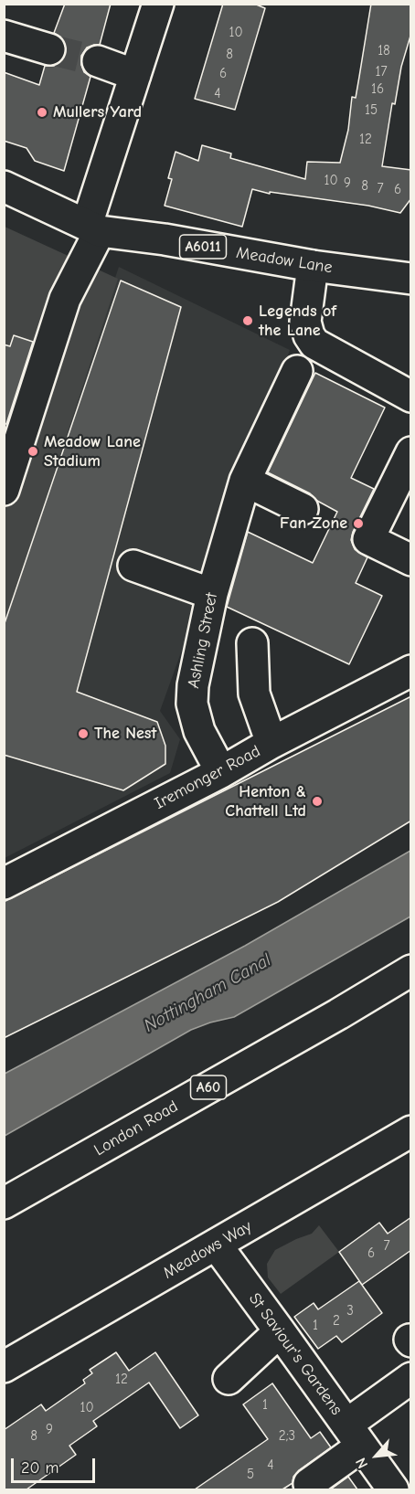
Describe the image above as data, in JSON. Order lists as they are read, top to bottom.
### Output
{
  "streets": {
    "street": [
      "A6011",
      "Meadow Lane",
      "Ashling Street",
      "Iremonger Road",
      "A60",
      "London Road",
      "Meadows Way",
      "St Saviour's Gardens"
    ]
  },
  "crossings": [
    ["Ashling Street", "Iremonger Road"],
    ["Meadows Way", "St Saviour's Gardens"]
  ],
  "water": ["Nottingham Canal"],
  "places": [
    "Mullers Yard",
    "Legends of the Lane",
    "Meadow Lane Stadium",
    "Fan Zone",
    "The Nest",
    "Henton & Chattell Ltd"
  ],
  "house_numbers": [
    "10",
    "18",
    "8",
    "17",
    "6",
    "16",
    "4",
    "15",
    "12",
    "10",
    "9",
    "8",
    "7",
    "6",
    "7",
    "6",
    "3",
    "2",
    "1",
    "12",
    "1",
    "10",
    "9",
    "8",
    "2;3",
    "4",
    "5"
  ],
  "scale_bar": "20 m",
  "north": "bottom left"
}
